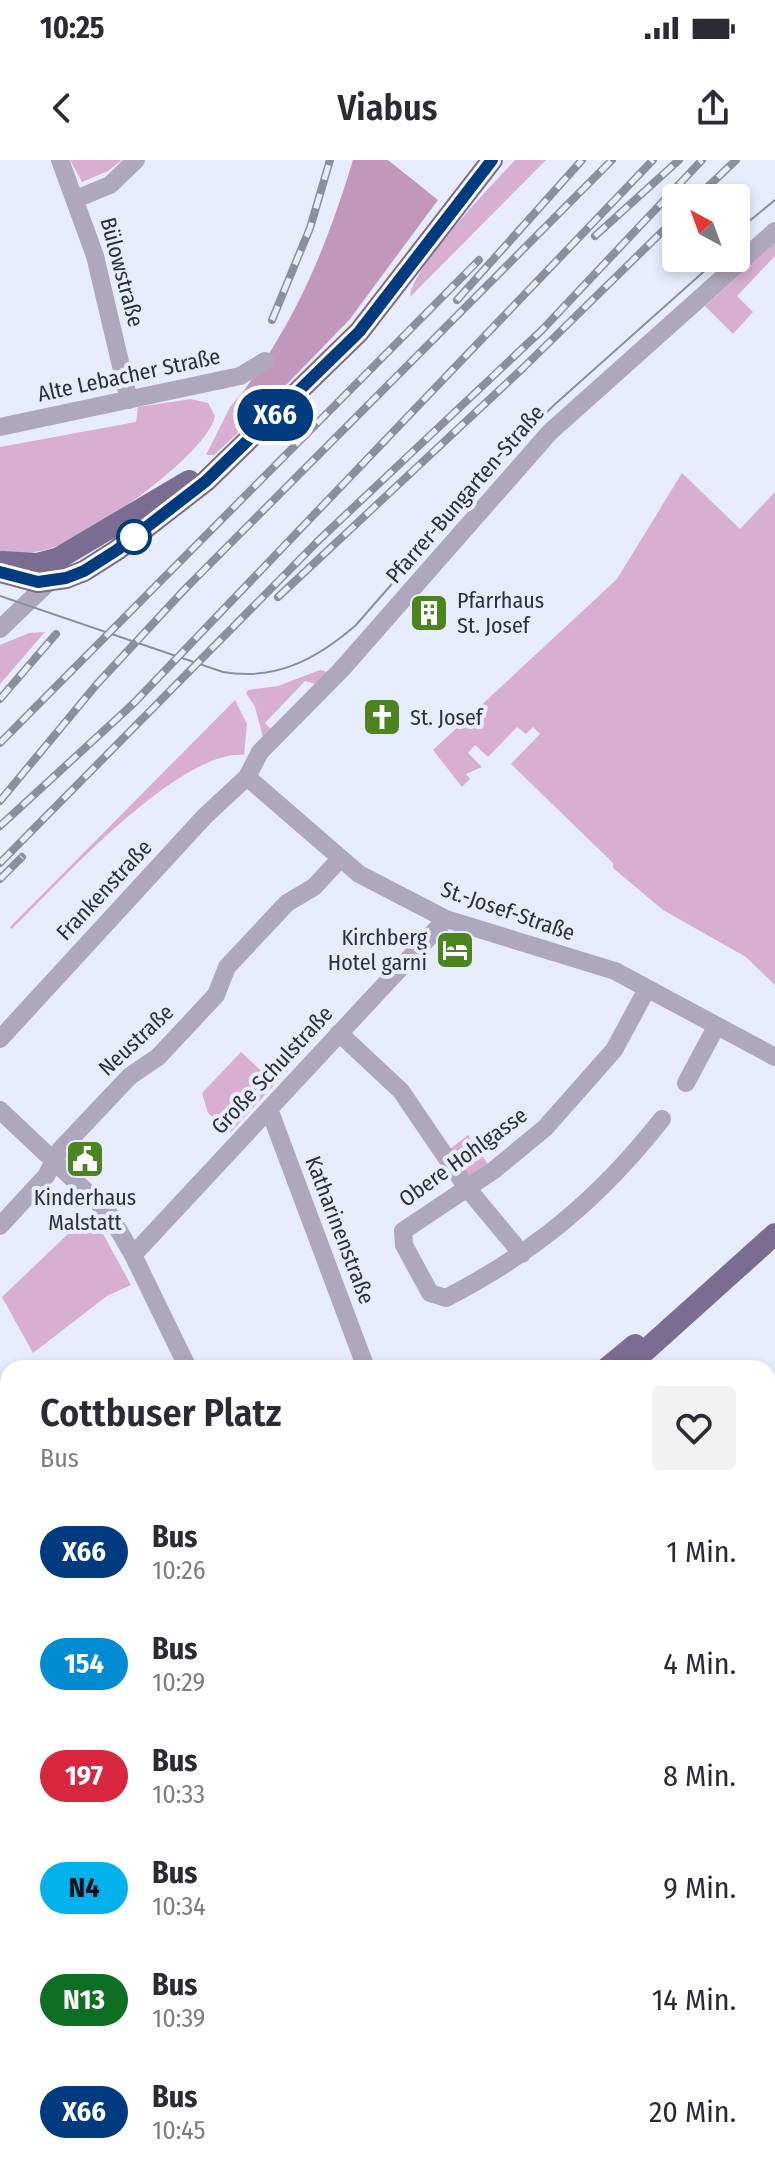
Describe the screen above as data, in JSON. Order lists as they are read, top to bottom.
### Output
{
  "streets": {
    "street": [
      "Bülowstraße",
      "Alte Lebacher Straße",
      "Pfarrer-Bungarten-Straße",
      "Frankenstraße",
      "St.-Josef-Straße",
      "Neustraße",
      "Große Schulstraße",
      "Obere Hohlgasse",
      "Katharinenstraße"
    ]
  },
  "crossings": [
    ["Bülowstraße", "Alte Lebacher Straße"],
    ["Pfarrer-Bungarten-Straße", "Frankenstraße"],
    ["Pfarrer-Bungarten-Straße", "St.-Josef-Straße"],
    ["Frankenstraße", "St.-Josef-Straße"],
    ["St.-Josef-Straße", "Neustraße"],
    ["St.-Josef-Straße", "Große Schulstraße"],
    ["St.-Josef-Straße", "Obere Hohlgasse"],
    ["Große Schulstraße", "Katharinenstraße"]
  ],
  "places": {
    "building": ["Pfarrhaus St. Josef"],
    "church": ["St. Josef"],
    "hotel": ["Kirchberg Hotel garni"],
    "public building": ["Kinderhaus Malstatt"]
  },
  "lines": ["bus line X66"],
  "north": "top left",
  "page": {
    "status": "10:25",
    "header": "Viabus",
    "on_map": "X66",
    "heading": ["Cottbuser Platz", "Bus"],
    "list": [
      {
        "mark": "X66",
        "name": "Bus",
        "note": "10:26",
        "value": "1 Min."
      },
      {
        "mark": "154",
        "name": "Bus",
        "note": "10:29",
        "value": "4 Min."
      },
      {
        "mark": "197",
        "name": "Bus",
        "note": "10:33",
        "value": "8 Min."
      },
      {
        "mark": "N4",
        "name": "Bus",
        "note": "10:34",
        "value": "9 Min."
      },
      {
        "mark": "N13",
        "name": "Bus",
        "note": "10:39",
        "value": "14 Min."
      },
      {
        "mark": "X66",
        "name": "Bus",
        "note": "10:45",
        "value": "20 Min."
      }
    ]
  }
}
